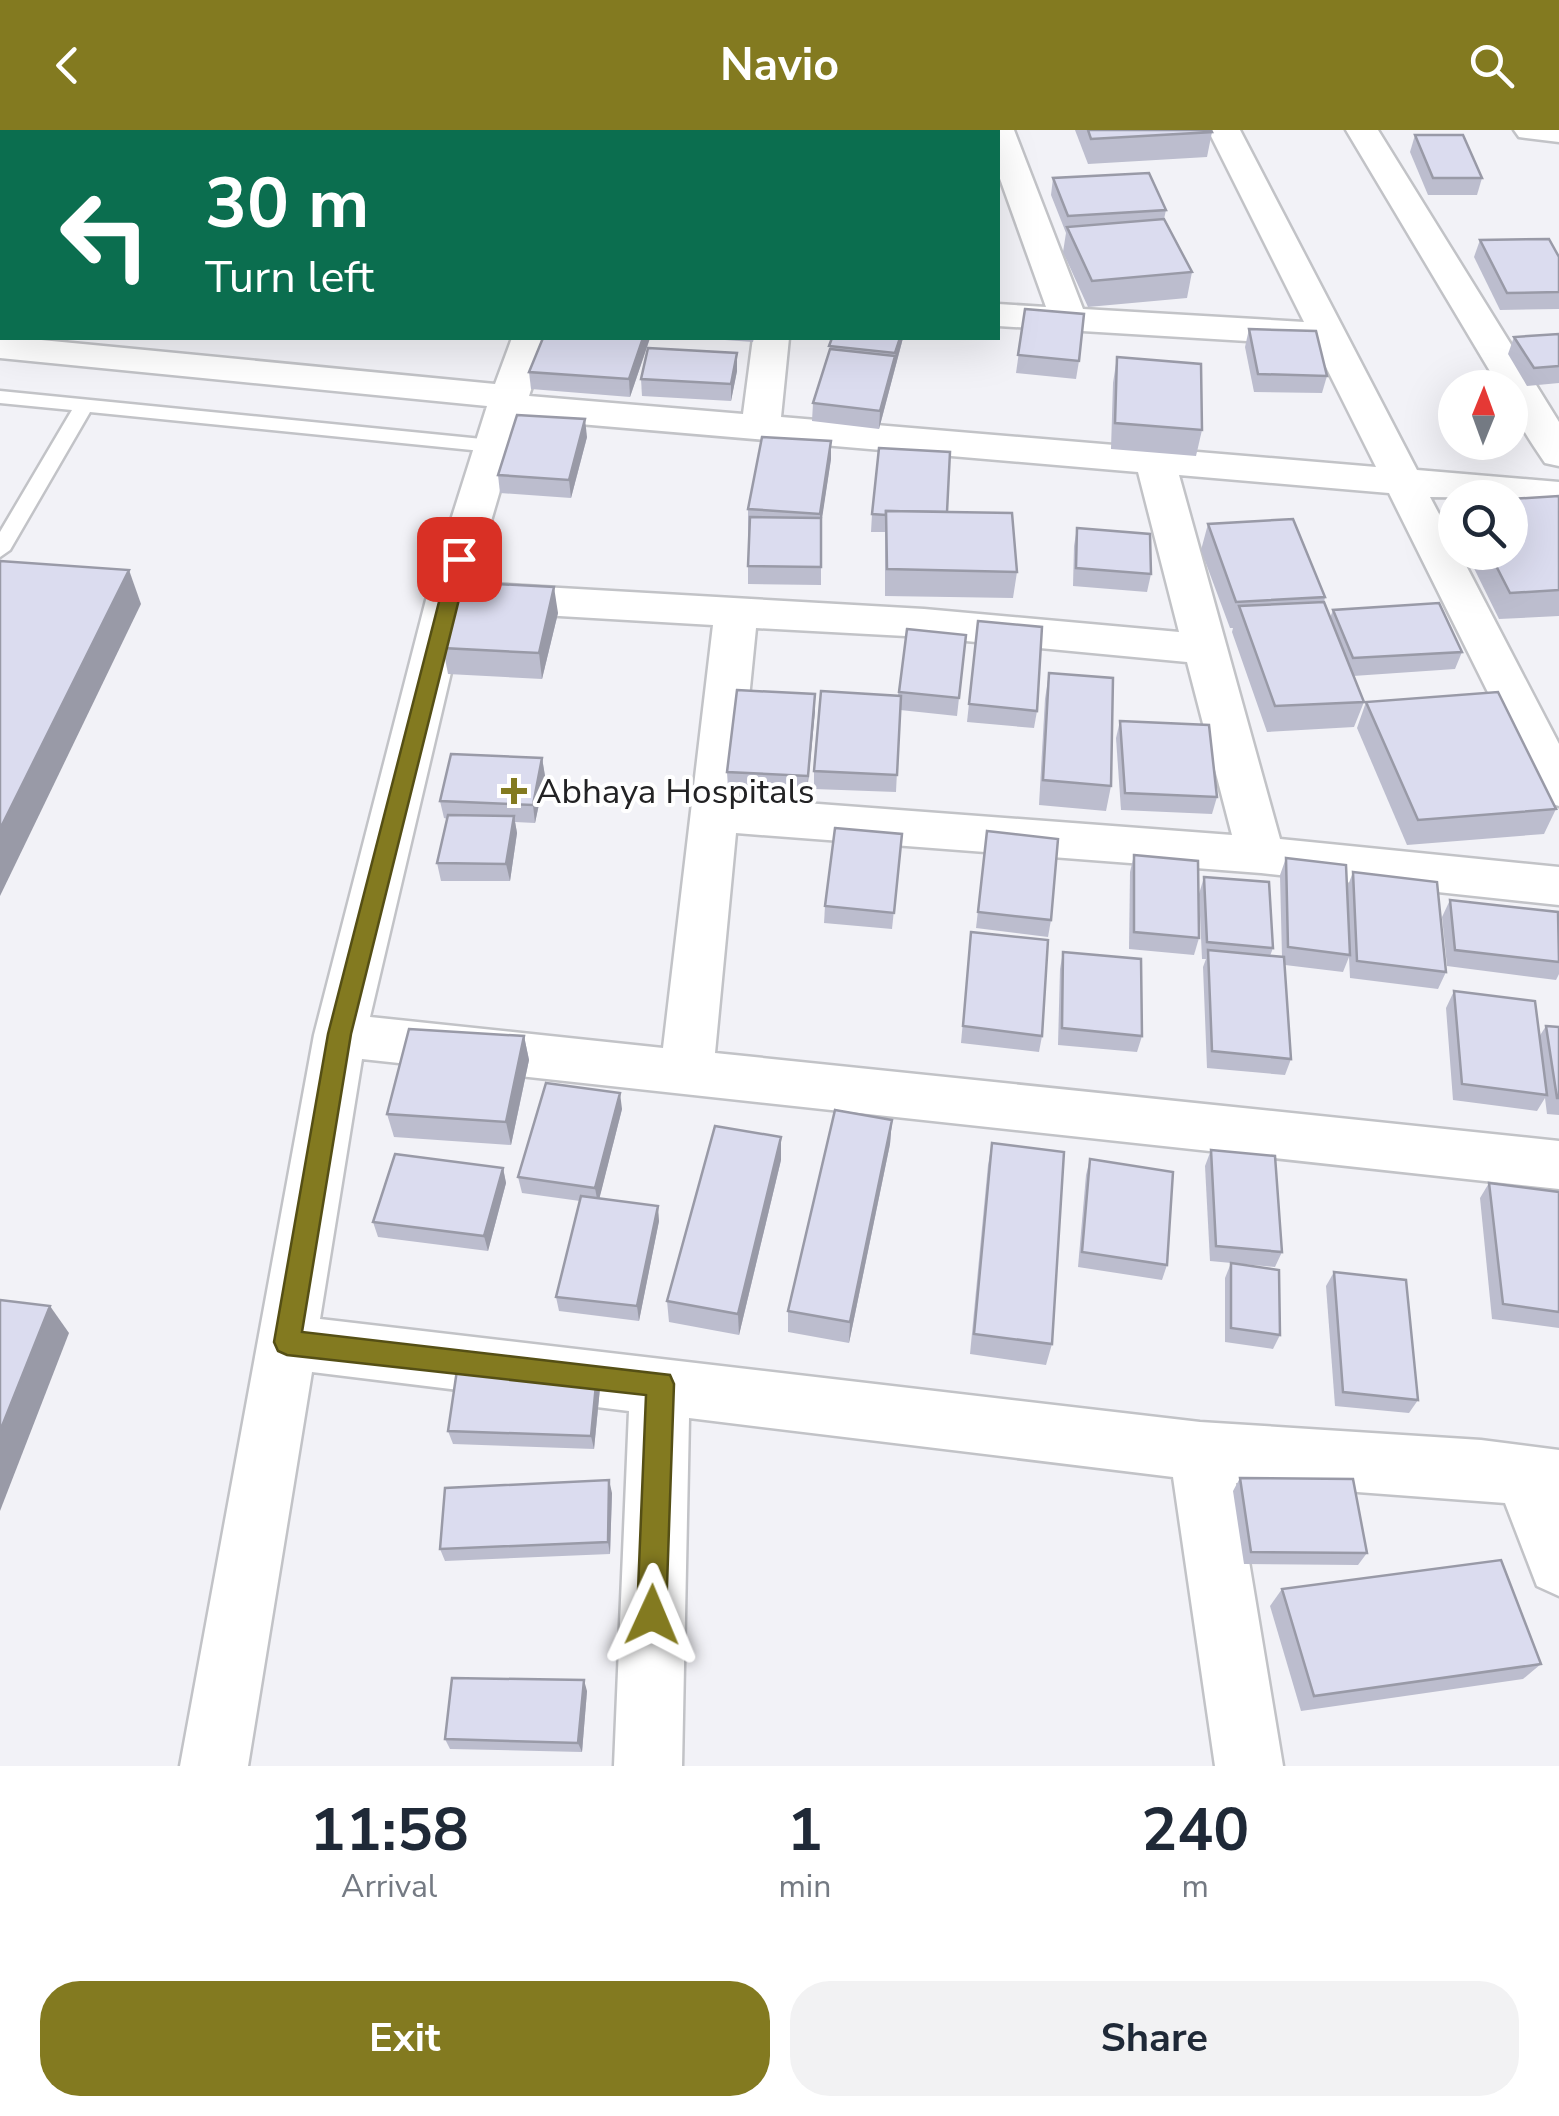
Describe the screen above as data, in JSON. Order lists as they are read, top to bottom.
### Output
{
  "places": {
    "health": ["Abhaya Hospitals"]
  },
  "north": "top",
  "page": {
    "header": "Navio",
    "turn": ["30 m", "Turn left"],
    "eta": [
      "11:58",
      "Arrival",
      "1",
      "min",
      "240",
      "m"
    ],
    "buttons": ["Exit", "Share"]
  }
}
